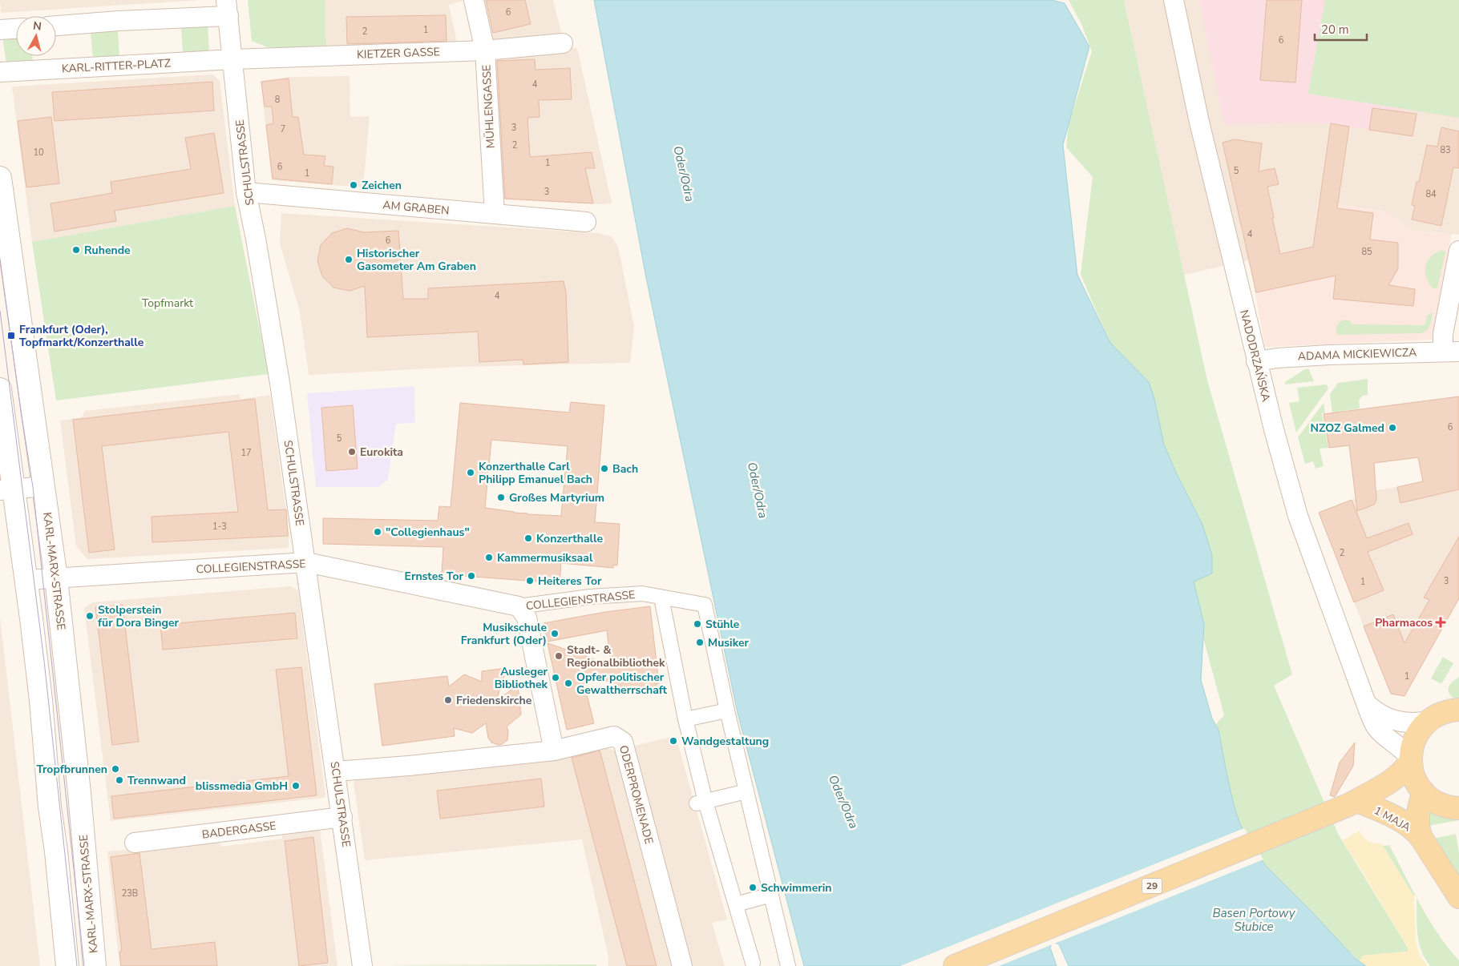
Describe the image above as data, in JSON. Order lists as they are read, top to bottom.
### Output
{
  "streets": {
    "main road": ["1 MAJA", "29"],
    "street": [
      "KIETZER GASSE",
      "KARL-RITTER-PLATZ",
      "MÜHLENGASSE",
      "SCHULSTRASSE",
      "AM GRABEN",
      "ADAMA MICKIEWICZA",
      "NADODRZAŃSKA",
      "COLLEGIENSTRASSE",
      "KARL-MARX-STRASSE",
      "ODERPROMENADE",
      "BADERGASSE"
    ]
  },
  "crossings": [
    ["KIETZER GASSE", "KARL-RITTER-PLATZ"],
    ["KIETZER GASSE", "MÜHLENGASSE"],
    ["KIETZER GASSE", "SCHULSTRASSE"],
    ["KARL-RITTER-PLATZ", "SCHULSTRASSE"],
    ["MÜHLENGASSE", "AM GRABEN"],
    ["SCHULSTRASSE", "AM GRABEN"],
    ["SCHULSTRASSE", "COLLEGIENSTRASSE"],
    ["SCHULSTRASSE", "ODERPROMENADE"],
    ["SCHULSTRASSE", "BADERGASSE"],
    ["ADAMA MICKIEWICZA", "NADODRZAŃSKA"],
    ["NADODRZAŃSKA", "29"],
    ["COLLEGIENSTRASSE", "KARL-MARX-STRASSE"],
    ["COLLEGIENSTRASSE", "ODERPROMENADE"],
    ["1 MAJA", "29"]
  ],
  "water": ["Oder/Odra", "Basen Portowy Słubice"],
  "parks": ["Topfmarkt"],
  "places": {
    "other": [
      "Zeichen",
      "Ruhende",
      "Historischer Gasometer Am Graben",
      "NZOZ Galmed",
      "Eurokita",
      "Bach",
      "Konzerthalle Carl Philipp Emanuel Bach",
      "Großes Martyrium",
      "\"Collegienhaus\"",
      "Konzerthalle",
      "Kammermusiksaal",
      "Ernstes Tor",
      "Heiteres Tor",
      "Stolperstein für Dora Binger",
      "Stühle",
      "Musikschule Frankfurt (Oder)",
      "Musiker",
      "Stadt- & Regionalbibliothek",
      "Ausleger Bibliothek",
      "Opfer politischer Gewaltherrschaft",
      "Friedenskirche",
      "Wandgestaltung",
      "Tropfbrunnen",
      "Trennwand",
      "blissmedia GmbH",
      "Schwimmerin"
    ],
    "transit": ["Frankfurt (Oder), Topfmarkt/Konzerthalle"],
    "health": ["Pharmacos"]
  },
  "house_numbers": [
    "6",
    "1",
    "2",
    "6",
    "4",
    "8",
    "3",
    "7",
    "2",
    "83",
    "10",
    "1",
    "6",
    "5",
    "1",
    "3",
    "84",
    "4",
    "6",
    "85",
    "4",
    "6",
    "5",
    "17",
    "1-3",
    "2",
    "3",
    "1",
    "1",
    "23B"
  ],
  "scale_bar": "20 m",
  "north": "top"
}
